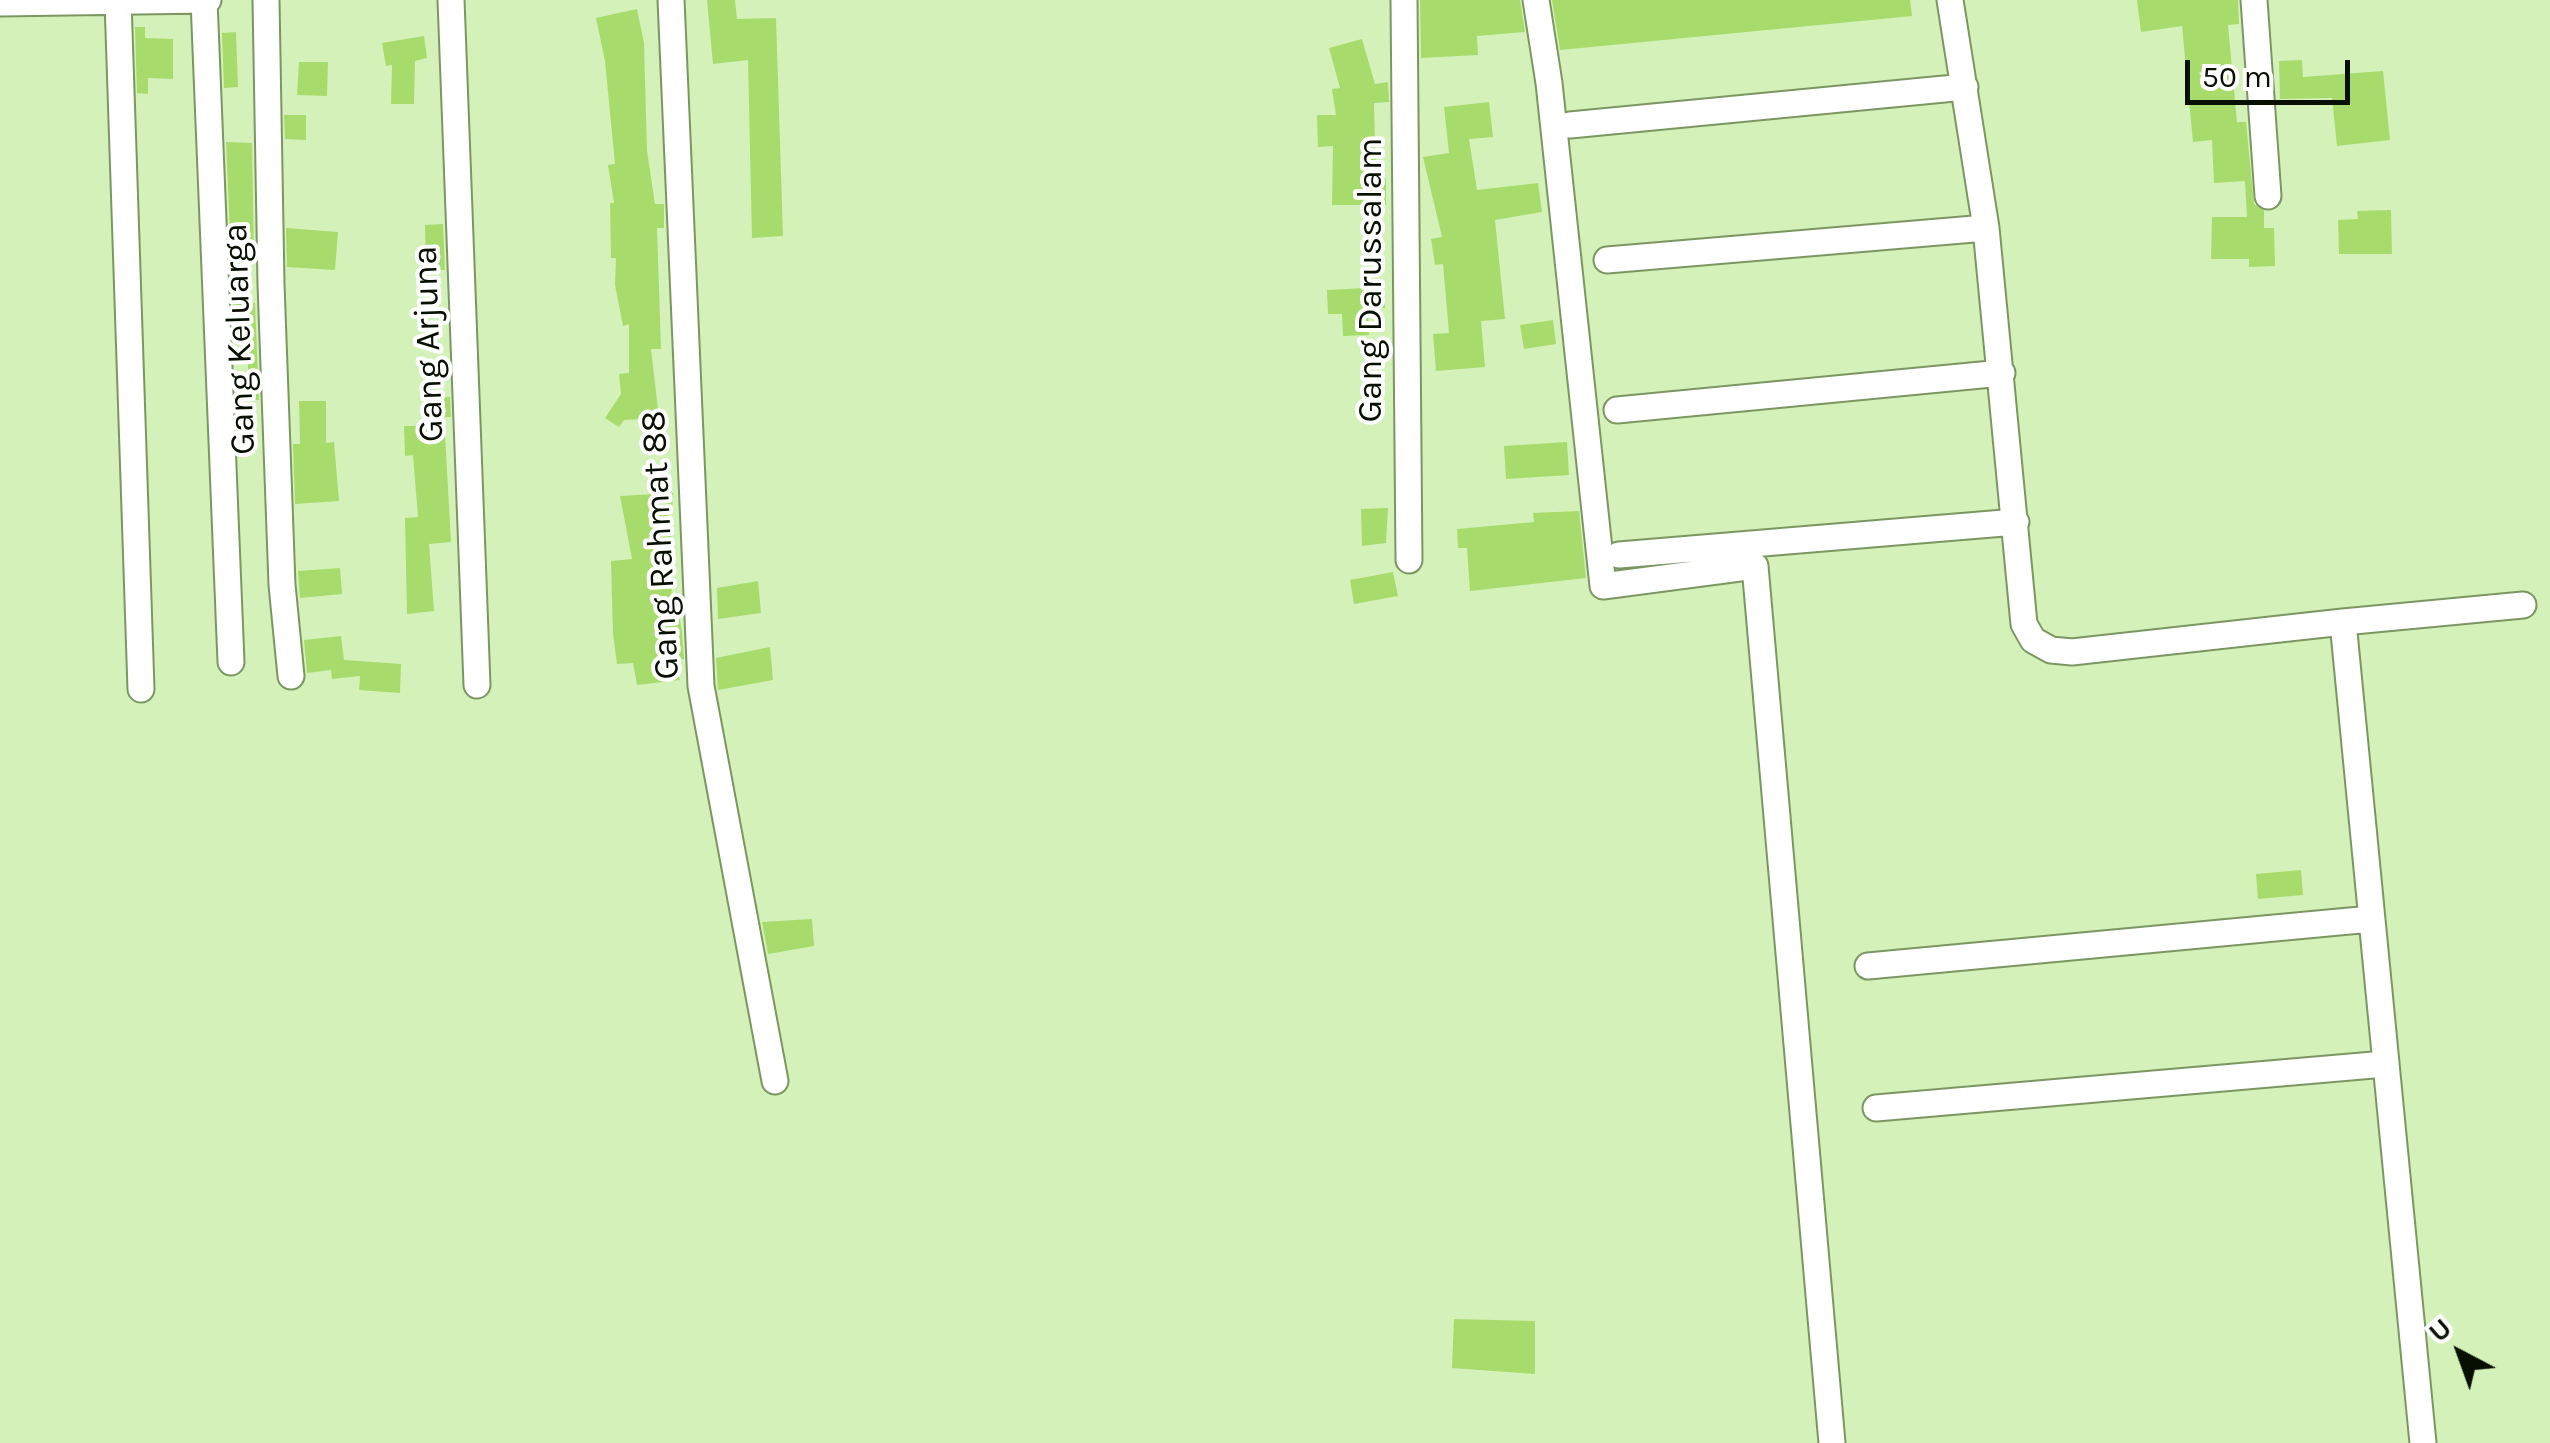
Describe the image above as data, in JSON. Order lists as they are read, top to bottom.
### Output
{
  "streets": {
    "street": [
      "Gang Darussalam",
      "Gang Keluarga",
      "Gang Arjuna",
      "Gang Rahmat 88"
    ]
  },
  "scale_bar": "50 m",
  "north": "top left"
}
